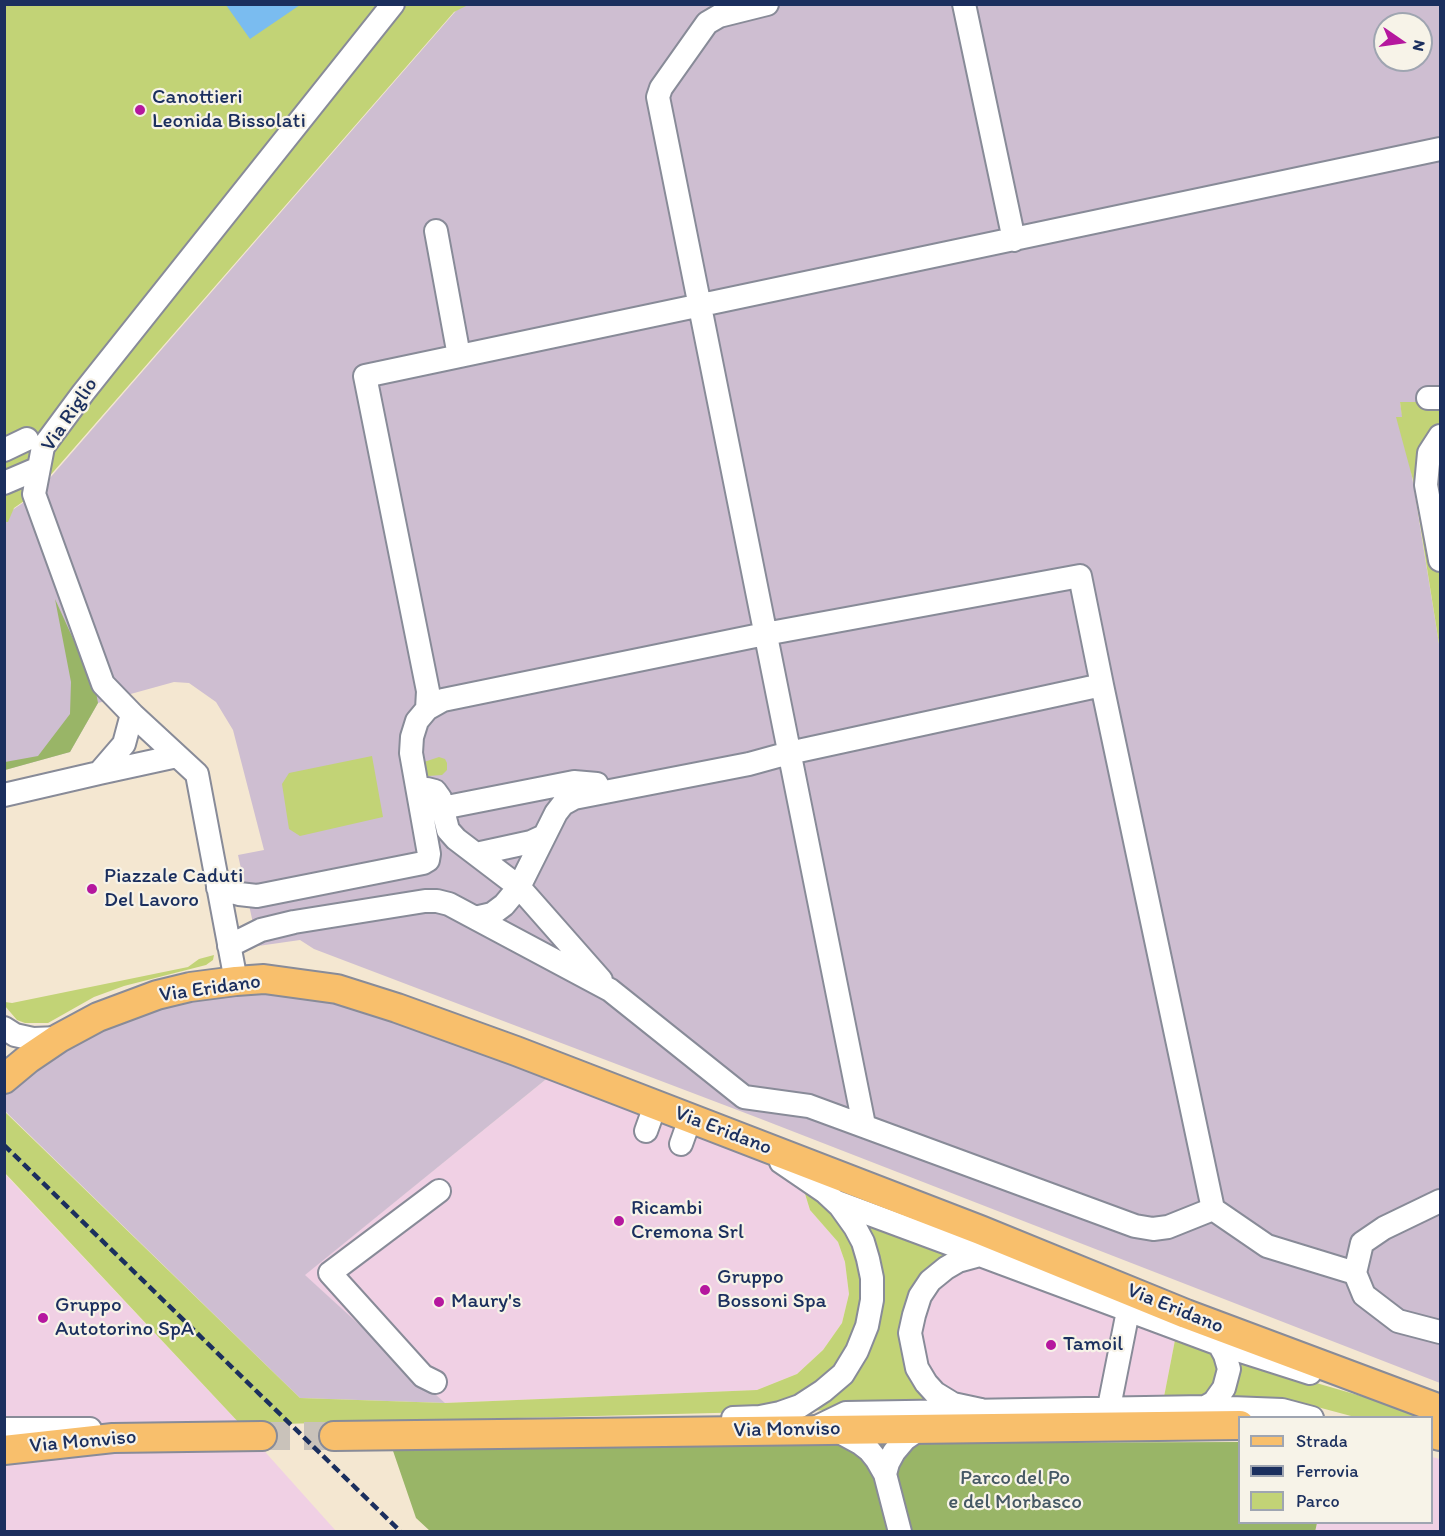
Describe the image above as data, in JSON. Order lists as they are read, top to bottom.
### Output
{
  "streets": {
    "main road": ["Via Eridano", "Via Monviso"],
    "street": ["Via Riglio"]
  },
  "crossings": [
    ["Via Riglio", "Via Eridano"]
  ],
  "parks": ["Parco del Po e del Morbasco"],
  "places": [
    "Canottieri Leonida Bissolati",
    "Piazzale Caduti Del Lavoro",
    "Ricambi Cremona Srl",
    "Gruppo Bossoni Spa",
    "Maury's",
    "Gruppo Autotorino SpA",
    "Tamoil"
  ],
  "legend": ["Strada", "Ferrovia", "Parco"],
  "north": "right"
}
